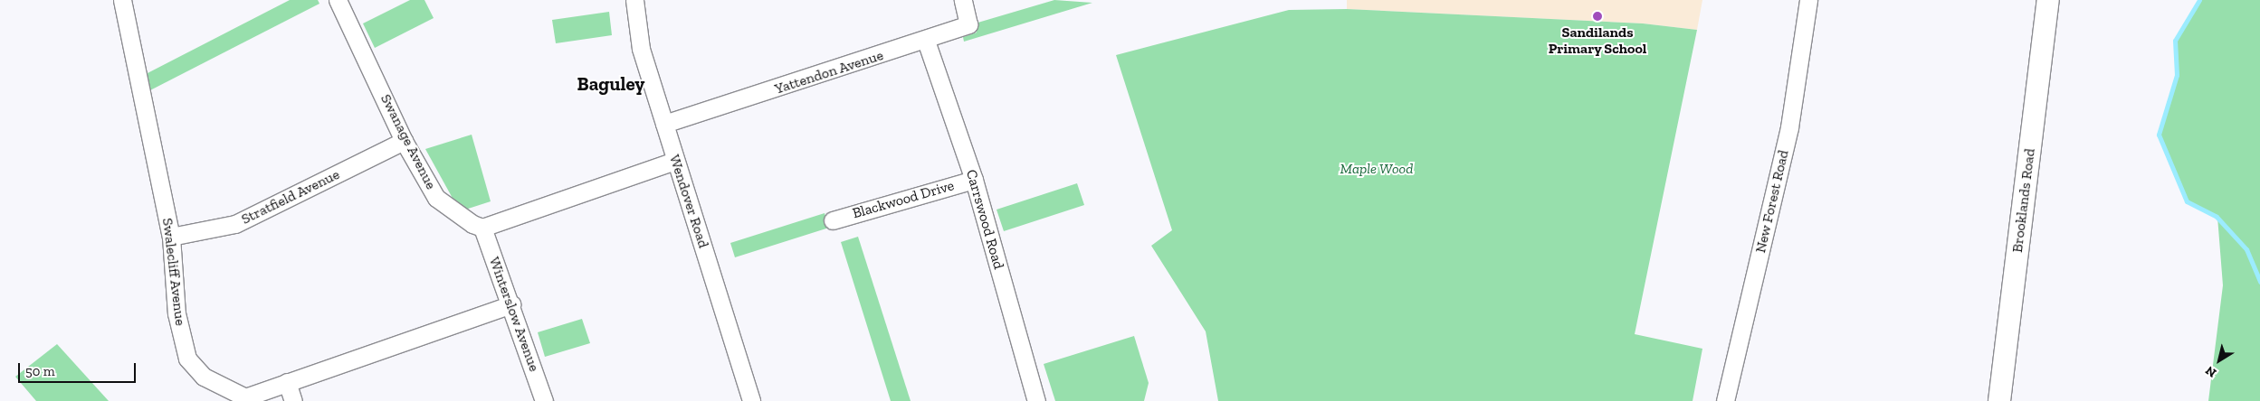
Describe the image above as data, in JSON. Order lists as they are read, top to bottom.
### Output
{
  "streets": {
    "street": [
      "Yattendon Avenue",
      "Swanage Avenue",
      "Stratfield Avenue",
      "Blackwood Drive",
      "Brooklands Road",
      "Wendover Road",
      "New Forest Road",
      "Carrswood Road",
      "Swalecliff Avenue",
      "Winterslow Avenue"
    ]
  },
  "crossings": [
    ["Yattendon Avenue", "Wendover Road"],
    ["Yattendon Avenue", "Carrswood Road"],
    ["Swanage Avenue", "Stratfield Avenue"],
    ["Swanage Avenue", "Winterslow Avenue"],
    ["Stratfield Avenue", "Swalecliff Avenue"],
    ["Blackwood Drive", "Carrswood Road"],
    ["Swalecliff Avenue", "Winterslow Avenue"]
  ],
  "districts": ["Baguley"],
  "parks": ["Maple Wood"],
  "places": ["Sandilands Primary School"],
  "scale_bar": "50 m",
  "north": "bottom left"
}
